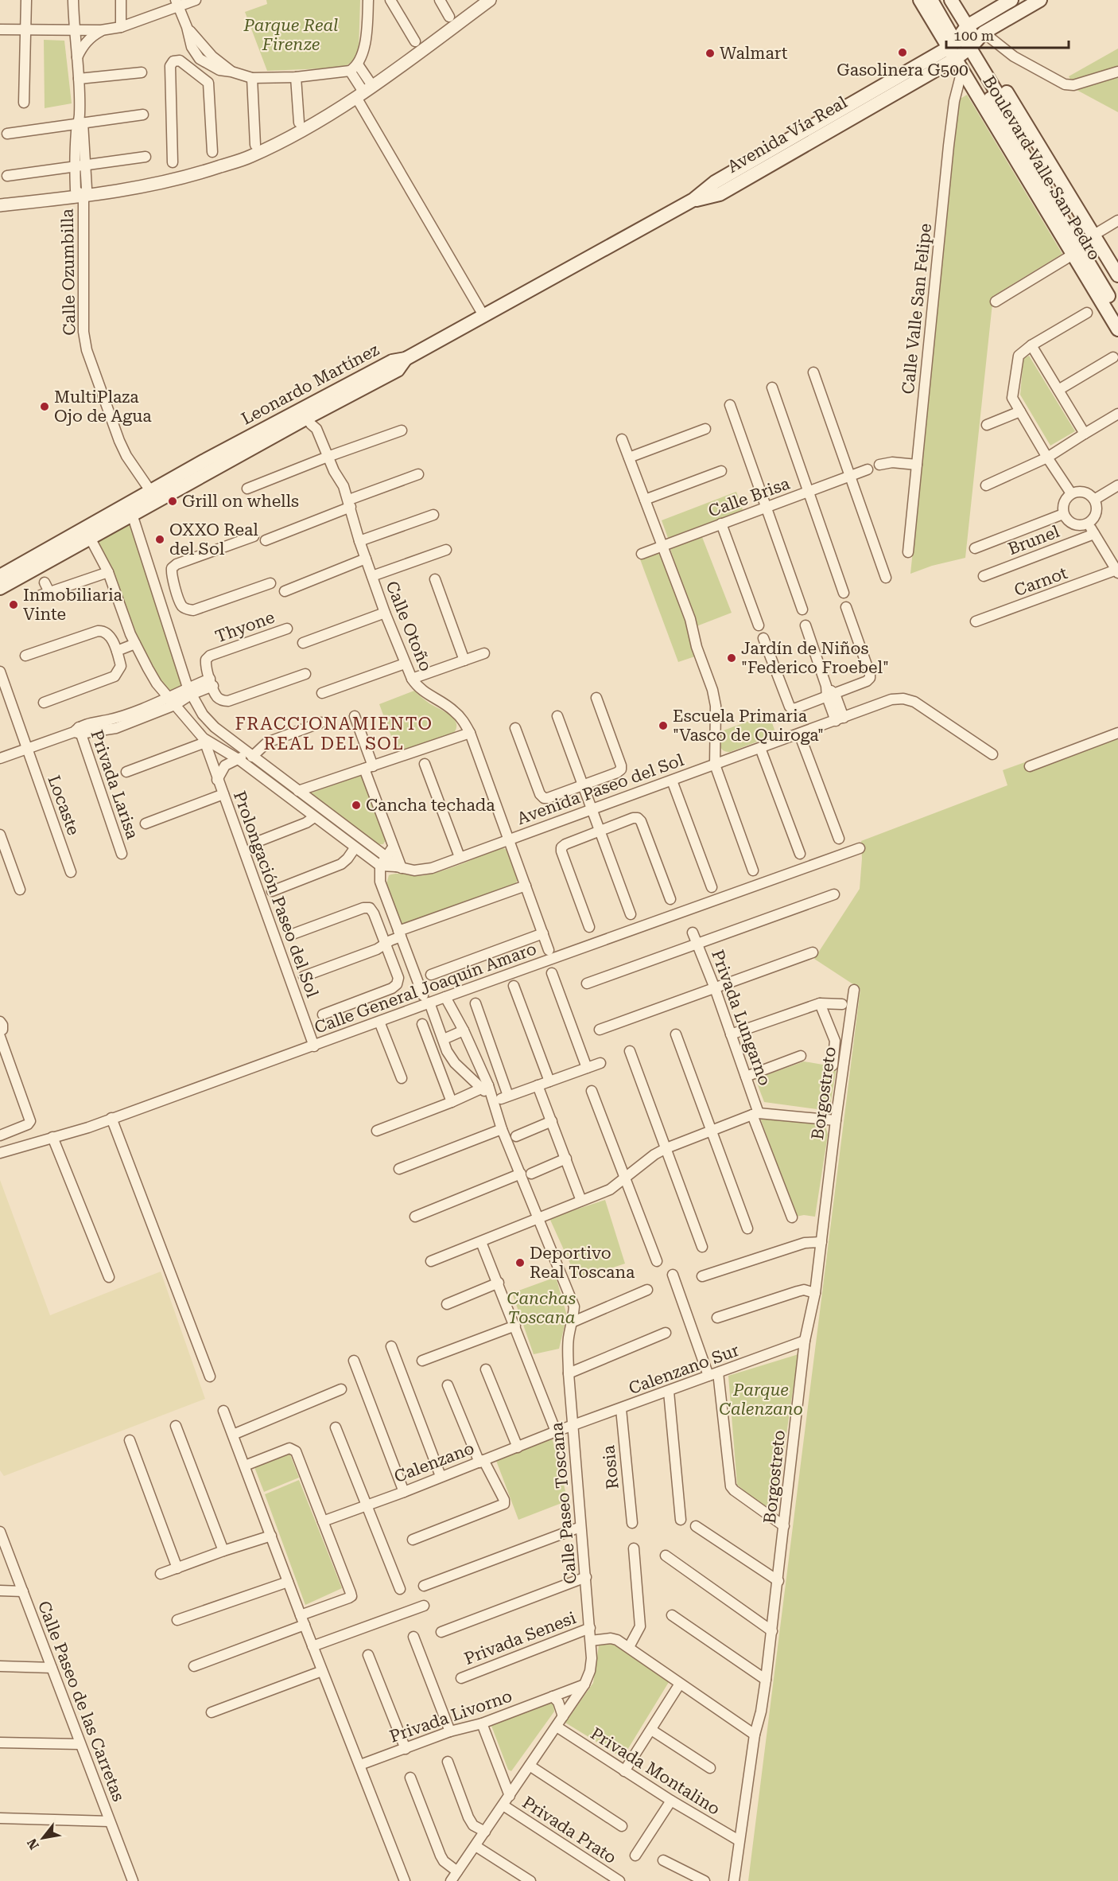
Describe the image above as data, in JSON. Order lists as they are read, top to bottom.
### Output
{
  "streets": {
    "main road": ["Avenida Vía Real", "Boulevard Valle San Pedro", "Leonardo Martínez"],
    "street": [
      "Calle Ozumbilla",
      "Calle Valle San Felipe",
      "Calle Brisa",
      "Brunel",
      "Carnot",
      "Calle Otoño",
      "Thyone",
      "Privada Larisa",
      "Avenida Paseo del Sol",
      "Locaste",
      "Prolongación Paseo del Sol",
      "Calle General Joaquín Amaro",
      "Privada Lungarno",
      "Borgostreto",
      "Calenzano Sur",
      "Calenzano",
      "Rosia",
      "Calle Paseo Toscana",
      "Privada Senesi",
      "Calle Paseo de las Carretas",
      "Privada Livorno",
      "Privada Montalino",
      "Privada Prato"
    ]
  },
  "crossings": [
    ["Avenida Vía Real", "Boulevard Valle San Pedro"],
    ["Avenida Vía Real", "Calle Valle San Felipe"],
    ["Avenida Vía Real", "Leonardo Martínez"],
    ["Boulevard Valle San Pedro", "Calle Valle San Felipe"],
    ["Calle Ozumbilla", "Leonardo Martínez"],
    ["Leonardo Martínez", "Calle Otoño"],
    ["Calle Otoño", "Avenida Paseo del Sol"],
    ["Prolongación Paseo del Sol", "Calle General Joaquín Amaro"],
    ["Calle General Joaquín Amaro", "Calle Paseo Toscana"],
    ["Borgostreto", "Calenzano Sur"],
    ["Borgostreto", "Privada Montalino"],
    ["Calenzano Sur", "Calenzano"],
    ["Calenzano Sur", "Rosia"],
    ["Calenzano Sur", "Calle Paseo Toscana"],
    ["Calle Paseo Toscana", "Privada Senesi"],
    ["Calle Paseo Toscana", "Privada Livorno"],
    ["Calle Paseo Toscana", "Privada Montalino"],
    ["Calle Paseo Toscana", "Privada Prato"]
  ],
  "districts": ["FRACCIONAMIENTO REAL DEL SOL"],
  "parks": ["Parque Real Firenze", "Canchas Toscana", "Parque Calenzano"],
  "places": [
    "Gasolinera G500",
    "Walmart",
    "MultiPlaza Ojo de Agua",
    "Grill on whells",
    "OXXO Real del Sol",
    "Inmobiliaria Vinte",
    "Jardín de Niños \"Federico Froebel\"",
    "Escuela Primaria \"Vasco de Quiroga\"",
    "Cancha techada",
    "Deportivo Real Toscana"
  ],
  "scale_bar": "100 m",
  "north": "bottom left"
}
